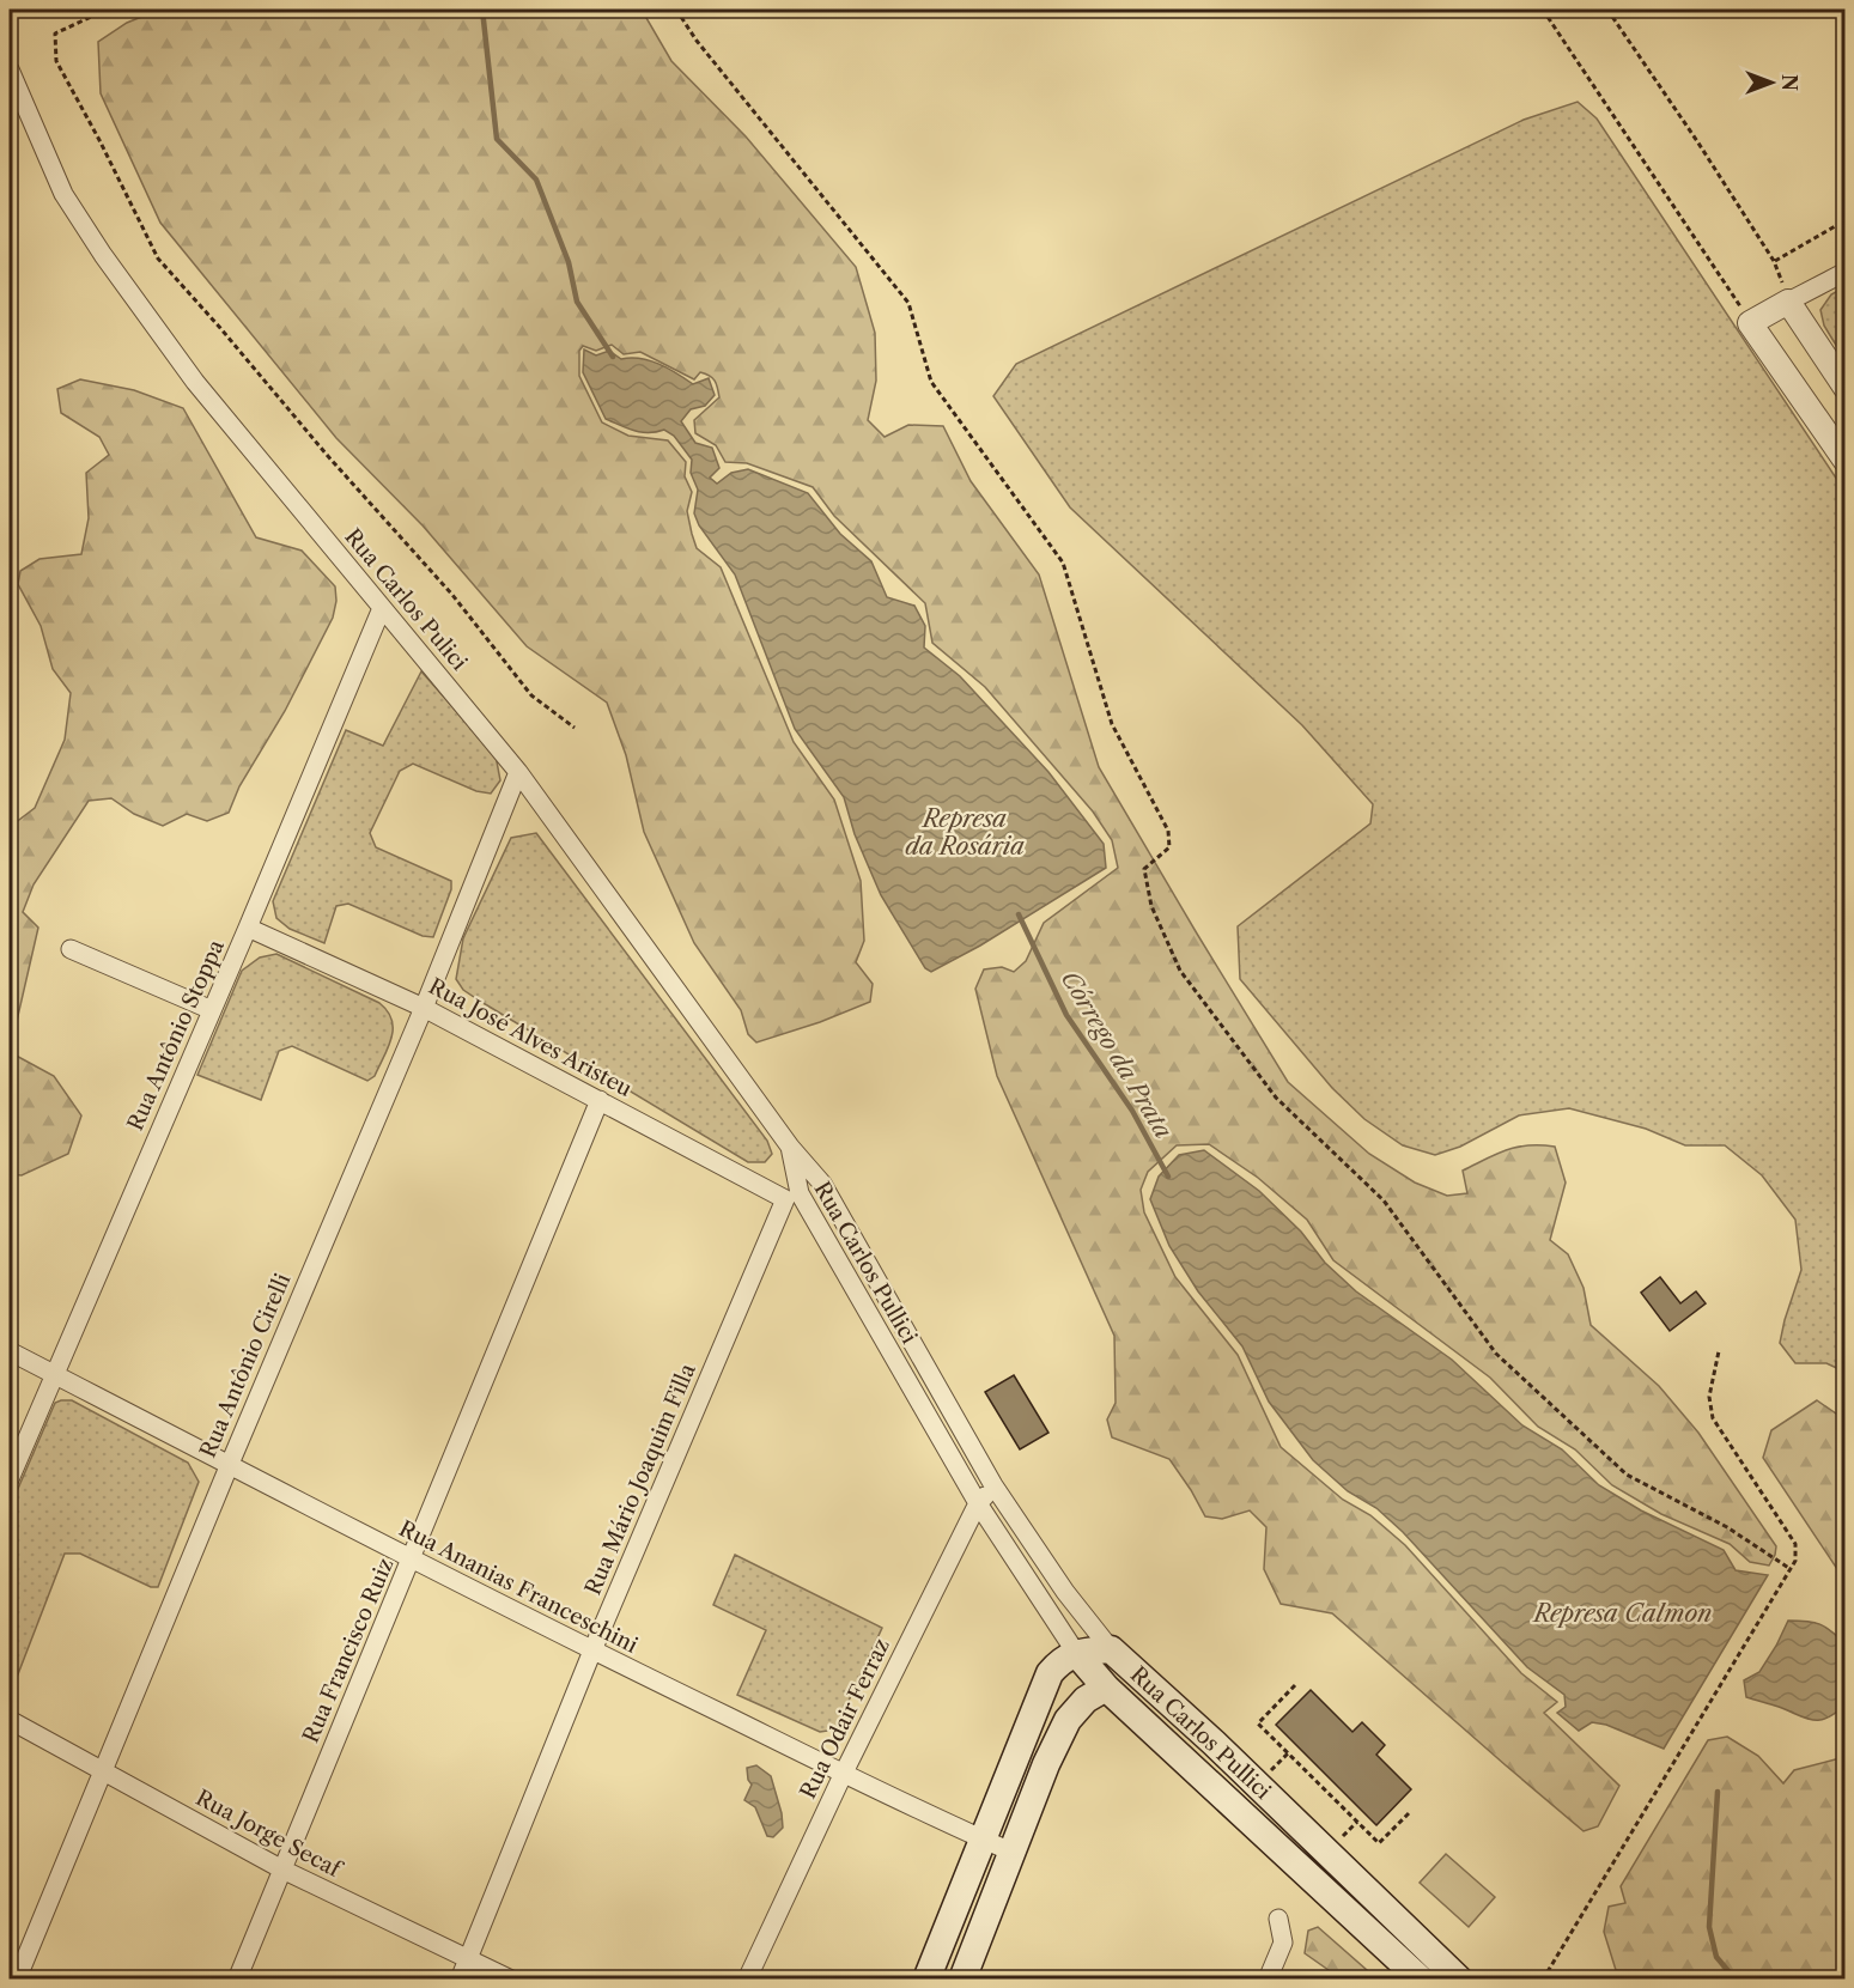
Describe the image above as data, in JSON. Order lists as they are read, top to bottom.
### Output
{
  "streets": {
    "main road": ["Rua Carlos Pullici"],
    "street": [
      "Rua Carlos Pulici",
      "Rua Antônio Stoppa",
      "Rua José Alves Aristeu",
      "Rua Antônio Cirelli",
      "Rua Mário Joaquim Filla",
      "Rua Ananias Franceschini",
      "Rua Francisco Ruiz",
      "Rua Odair Ferraz",
      "Rua Jorge Secaf"
    ]
  },
  "crossings": [
    ["Rua Carlos Pulici", "Rua Antônio Stoppa"],
    ["Rua Carlos Pulici", "Rua Carlos Pullici"],
    ["Rua Carlos Pulici", "Rua Antônio Cirelli"],
    ["Rua Antônio Stoppa", "Rua José Alves Aristeu"],
    ["Rua Antônio Stoppa", "Rua Ananias Franceschini"],
    ["Rua José Alves Aristeu", "Rua Carlos Pullici"],
    ["Rua José Alves Aristeu", "Rua Antônio Cirelli"],
    ["Rua José Alves Aristeu", "Rua Mário Joaquim Filla"],
    ["Rua José Alves Aristeu", "Rua Francisco Ruiz"],
    ["Rua Carlos Pullici", "Rua Mário Joaquim Filla"],
    ["Rua Carlos Pullici", "Rua Odair Ferraz"],
    ["Rua Antônio Cirelli", "Rua Ananias Franceschini"],
    ["Rua Antônio Cirelli", "Rua Jorge Secaf"],
    ["Rua Mário Joaquim Filla", "Rua Ananias Franceschini"],
    ["Rua Mário Joaquim Filla", "Rua Jorge Secaf"],
    ["Rua Ananias Franceschini", "Rua Francisco Ruiz"],
    ["Rua Ananias Franceschini", "Rua Odair Ferraz"],
    ["Rua Francisco Ruiz", "Rua Jorge Secaf"]
  ],
  "water": ["Represa da Rosária", "Córrego da Prata", "Represa Calmon"],
  "north": "right"
}
